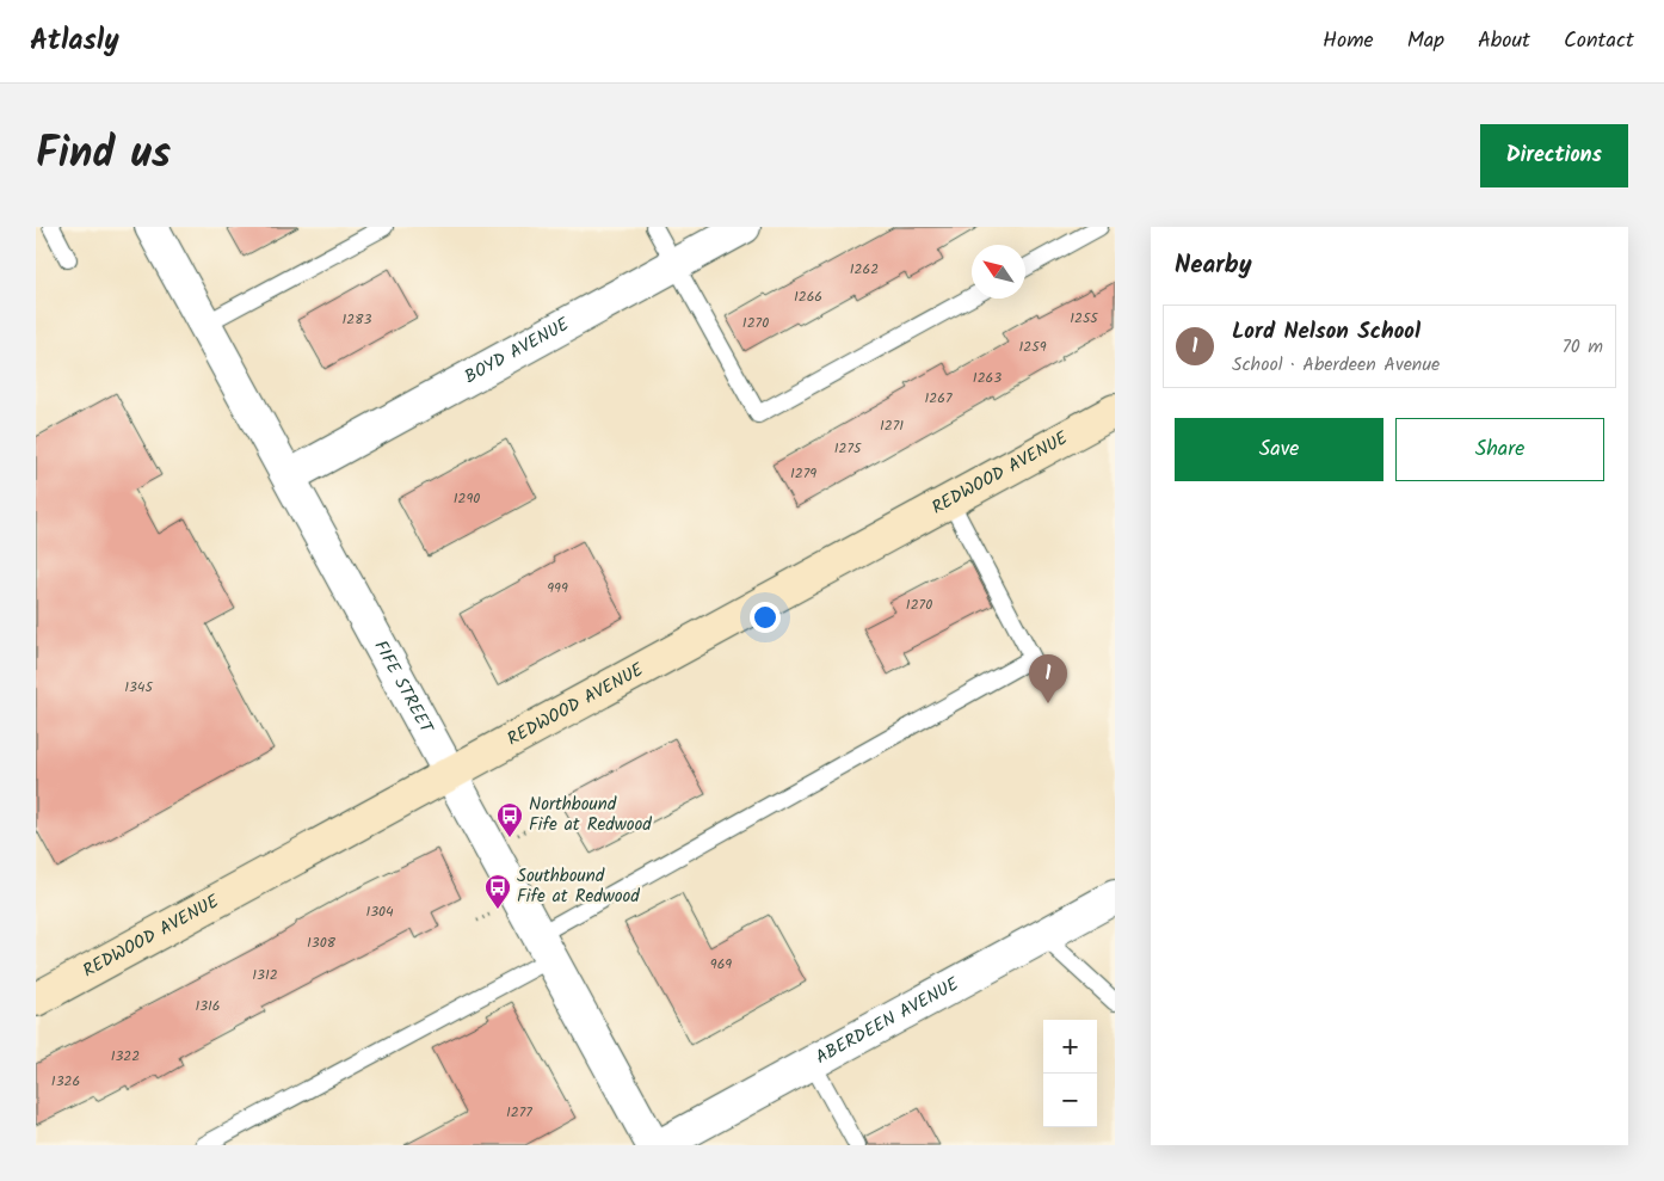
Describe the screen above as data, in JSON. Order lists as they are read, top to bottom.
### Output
{
  "streets": {
    "street": [
      "BOYD AVENUE",
      "REDWOOD AVENUE",
      "FIFE STREET",
      "ABERDEEN AVENUE"
    ]
  },
  "crossings": [
    ["BOYD AVENUE", "FIFE STREET"],
    ["REDWOOD AVENUE", "FIFE STREET"]
  ],
  "places": {
    "bus stop": ["Northbound Fife at Redwood", "Southbound Fife at Redwood"]
  },
  "house_numbers": [
    "1262",
    "1266",
    "1255",
    "1283",
    "1270",
    "1259",
    "1263",
    "1267",
    "1271",
    "1275",
    "1279",
    "1290",
    "999",
    "1270",
    "1345",
    "1304",
    "1308",
    "969",
    "1312",
    "1316",
    "1322",
    "1326",
    "1277"
  ],
  "north": "top left",
  "page": {
    "header": "Atlasly",
    "nav": [
      "Home",
      "Map",
      "About",
      "Contact"
    ],
    "title": "Find us",
    "buttons": [
      "Directions",
      ["Save", "Share"]
    ],
    "heading": "Nearby",
    "list": [
      {
        "mark": "1",
        "name": "Lord Nelson School",
        "note": "School · Aberdeen Avenue",
        "value": "70 m"
      }
    ],
    "pins": "1",
    "map_buttons": ["+", "−"]
  }
}
